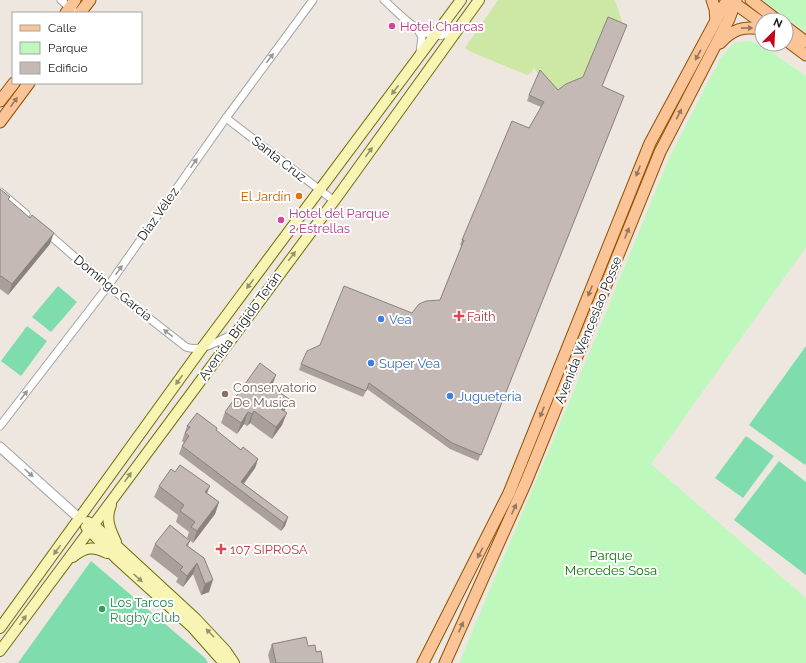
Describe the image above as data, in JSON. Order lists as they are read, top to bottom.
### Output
{
  "streets": {
    "main road": ["Avenida Brígido Terán", "Avenida Wenceslao Posse"],
    "street": ["Santa Cruz", "Díaz Vélez", "Domingo García"]
  },
  "crossings": [
    ["Santa Cruz", "Díaz Vélez"],
    ["Santa Cruz", "Avenida Brígido Terán"],
    ["Díaz Vélez", "Domingo García"],
    ["Domingo García", "Avenida Brígido Terán"]
  ],
  "one_way": ["Díaz Vélez", "Domingo García"],
  "parks": ["Parque Mercedes Sosa"],
  "places": {
    "other": [
      "Hotel Charcas",
      "El Jardín",
      "Hotel del Parque 2 Estrellas",
      "Vea",
      "Super Vea",
      "Conservatorio De Musica",
      "Jugueteria",
      "Los Tarcos Rugby Club"
    ],
    "health": ["Faith", "107 SIPROSA"]
  },
  "legend": ["Calle", "Parque", "Edificio"],
  "north": "top right"
}
